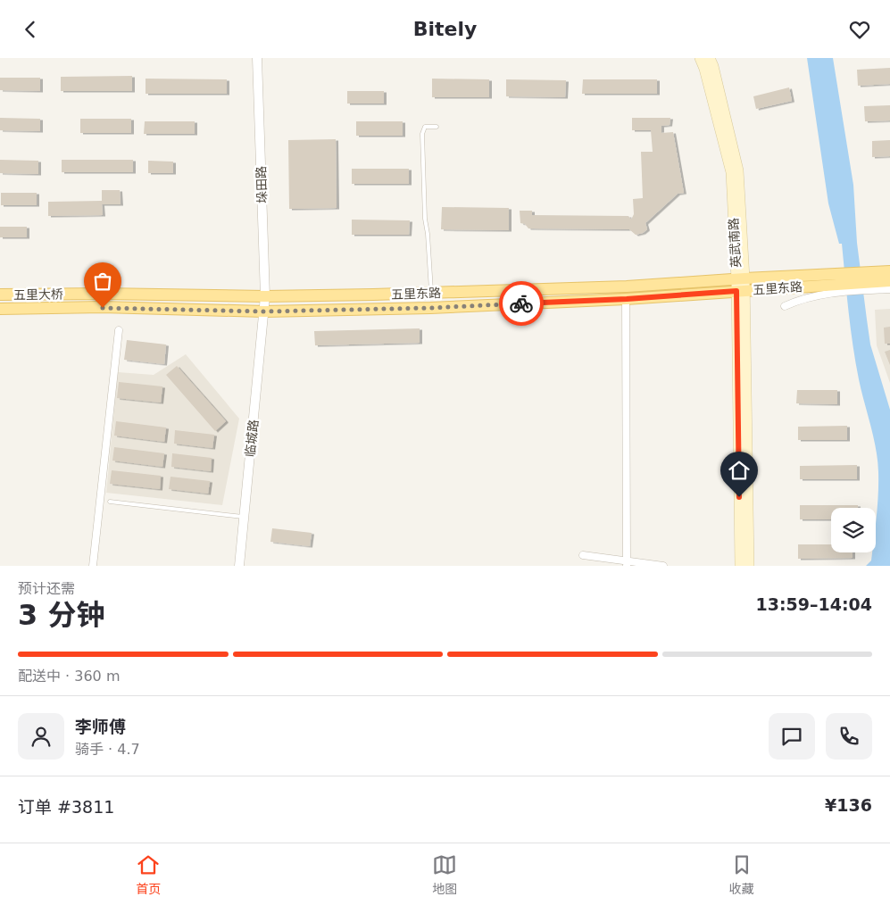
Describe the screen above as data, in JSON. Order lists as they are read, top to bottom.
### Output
{
  "streets": {
    "main road": ["英武南路", "五里东路", "五里大桥"],
    "street": ["垛田路", "临城路"]
  },
  "crossings": [
    ["垛田路", "五里东路"],
    ["垛田路", "临城路"],
    ["英武南路", "五里东路"],
    ["五里东路", "五里大桥"],
    ["五里东路", "临城路"]
  ],
  "page": {
    "header": "Bitely",
    "heading": ["3 分钟", "预计还需", "13:59–14:04"],
    "panel": [
      "李师傅",
      "骑手 · 4.7",
      "订单 #3811",
      "¥136"
    ],
    "bar": "配送中 · 360 m",
    "tabs": ["首页", "地图", "收藏"]
  }
}
